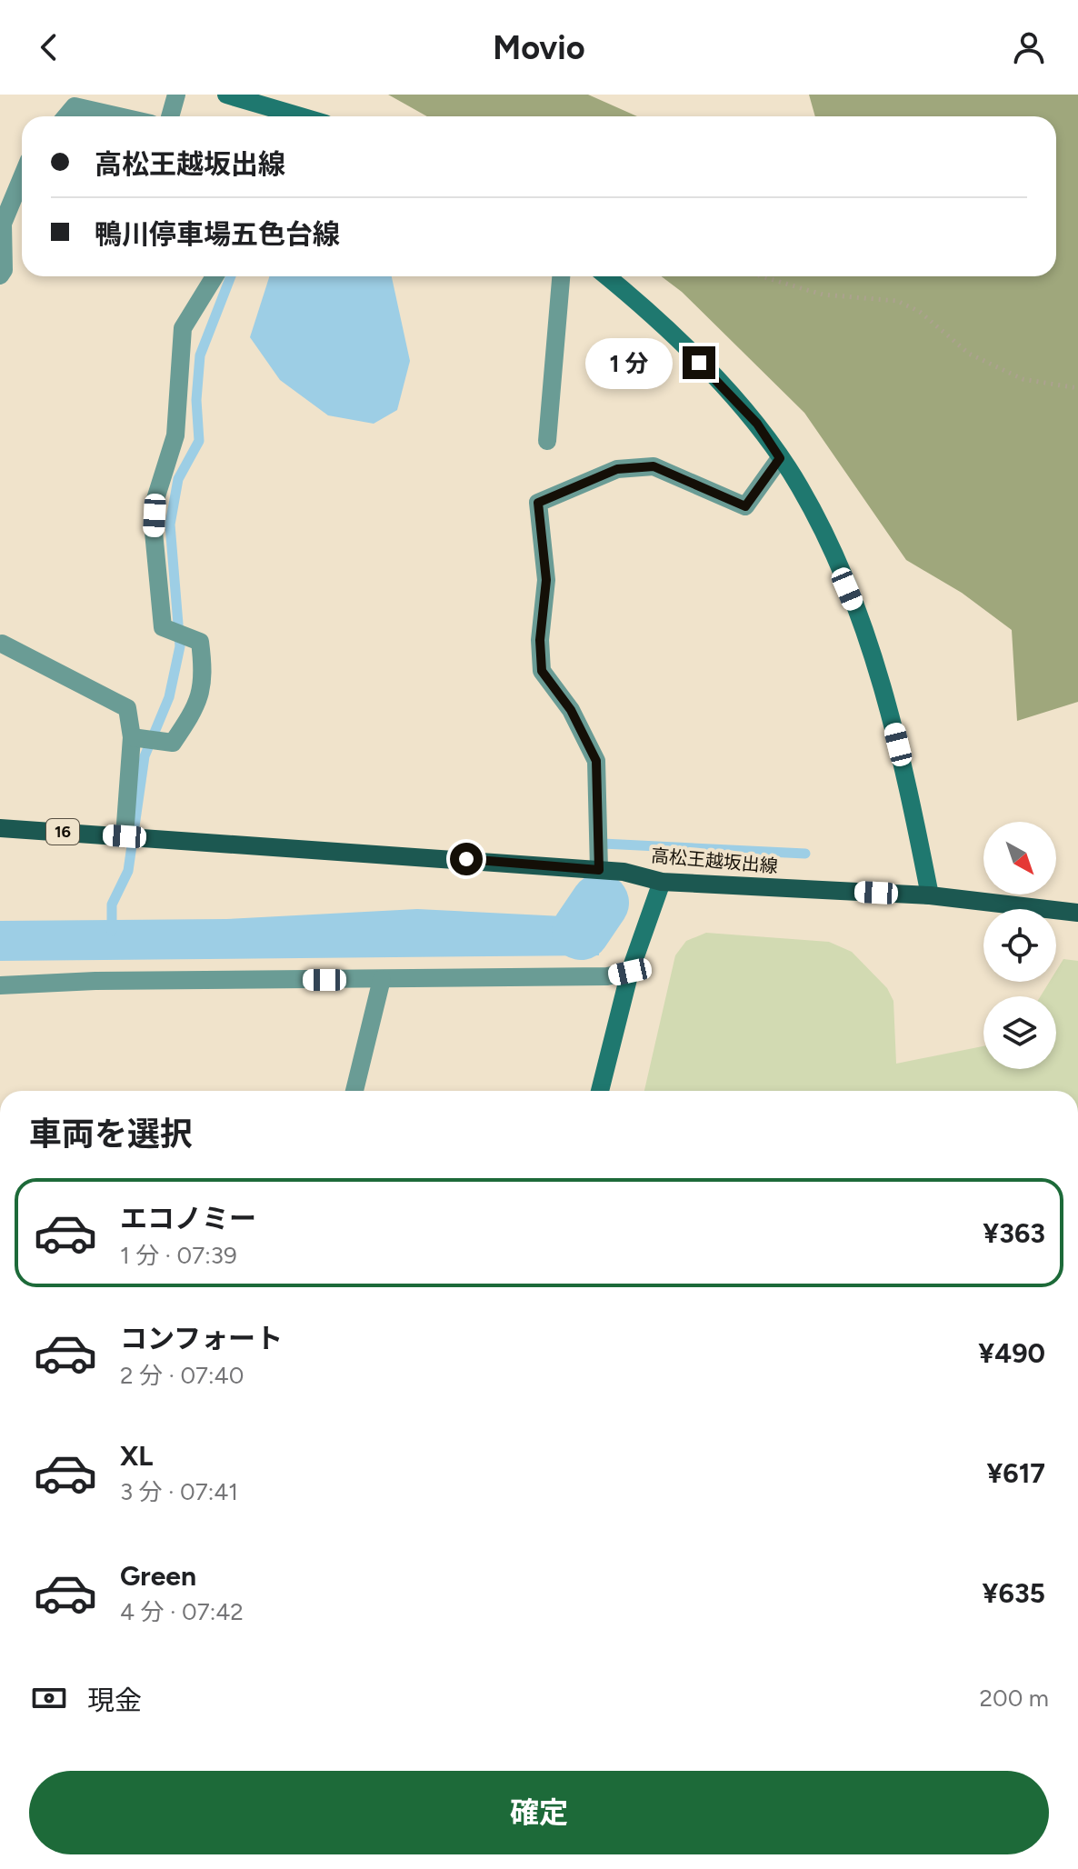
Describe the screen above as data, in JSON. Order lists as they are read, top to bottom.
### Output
{
  "streets": {
    "main road": ["16", "高松王越坂出線"]
  },
  "north": "bottom right",
  "page": {
    "header": "Movio",
    "banner": ["高松王越坂出線", "鴨川停車場五色台線"],
    "bubble": "1 分",
    "heading": "車両を選択",
    "list": [
      {
        "name": "エコノミー",
        "note": "1 分 · 07:39",
        "value": "¥363"
      },
      {
        "name": "コンフォート",
        "note": "2 分 · 07:40",
        "value": "¥490"
      },
      {
        "name": "XL",
        "note": "3 分 · 07:41",
        "value": "¥617"
      },
      {
        "name": "Green",
        "note": "4 分 · 07:42",
        "value": "¥635"
      }
    ],
    "pay": ["現金", "200 m"],
    "buttons": "確定"
  }
}
